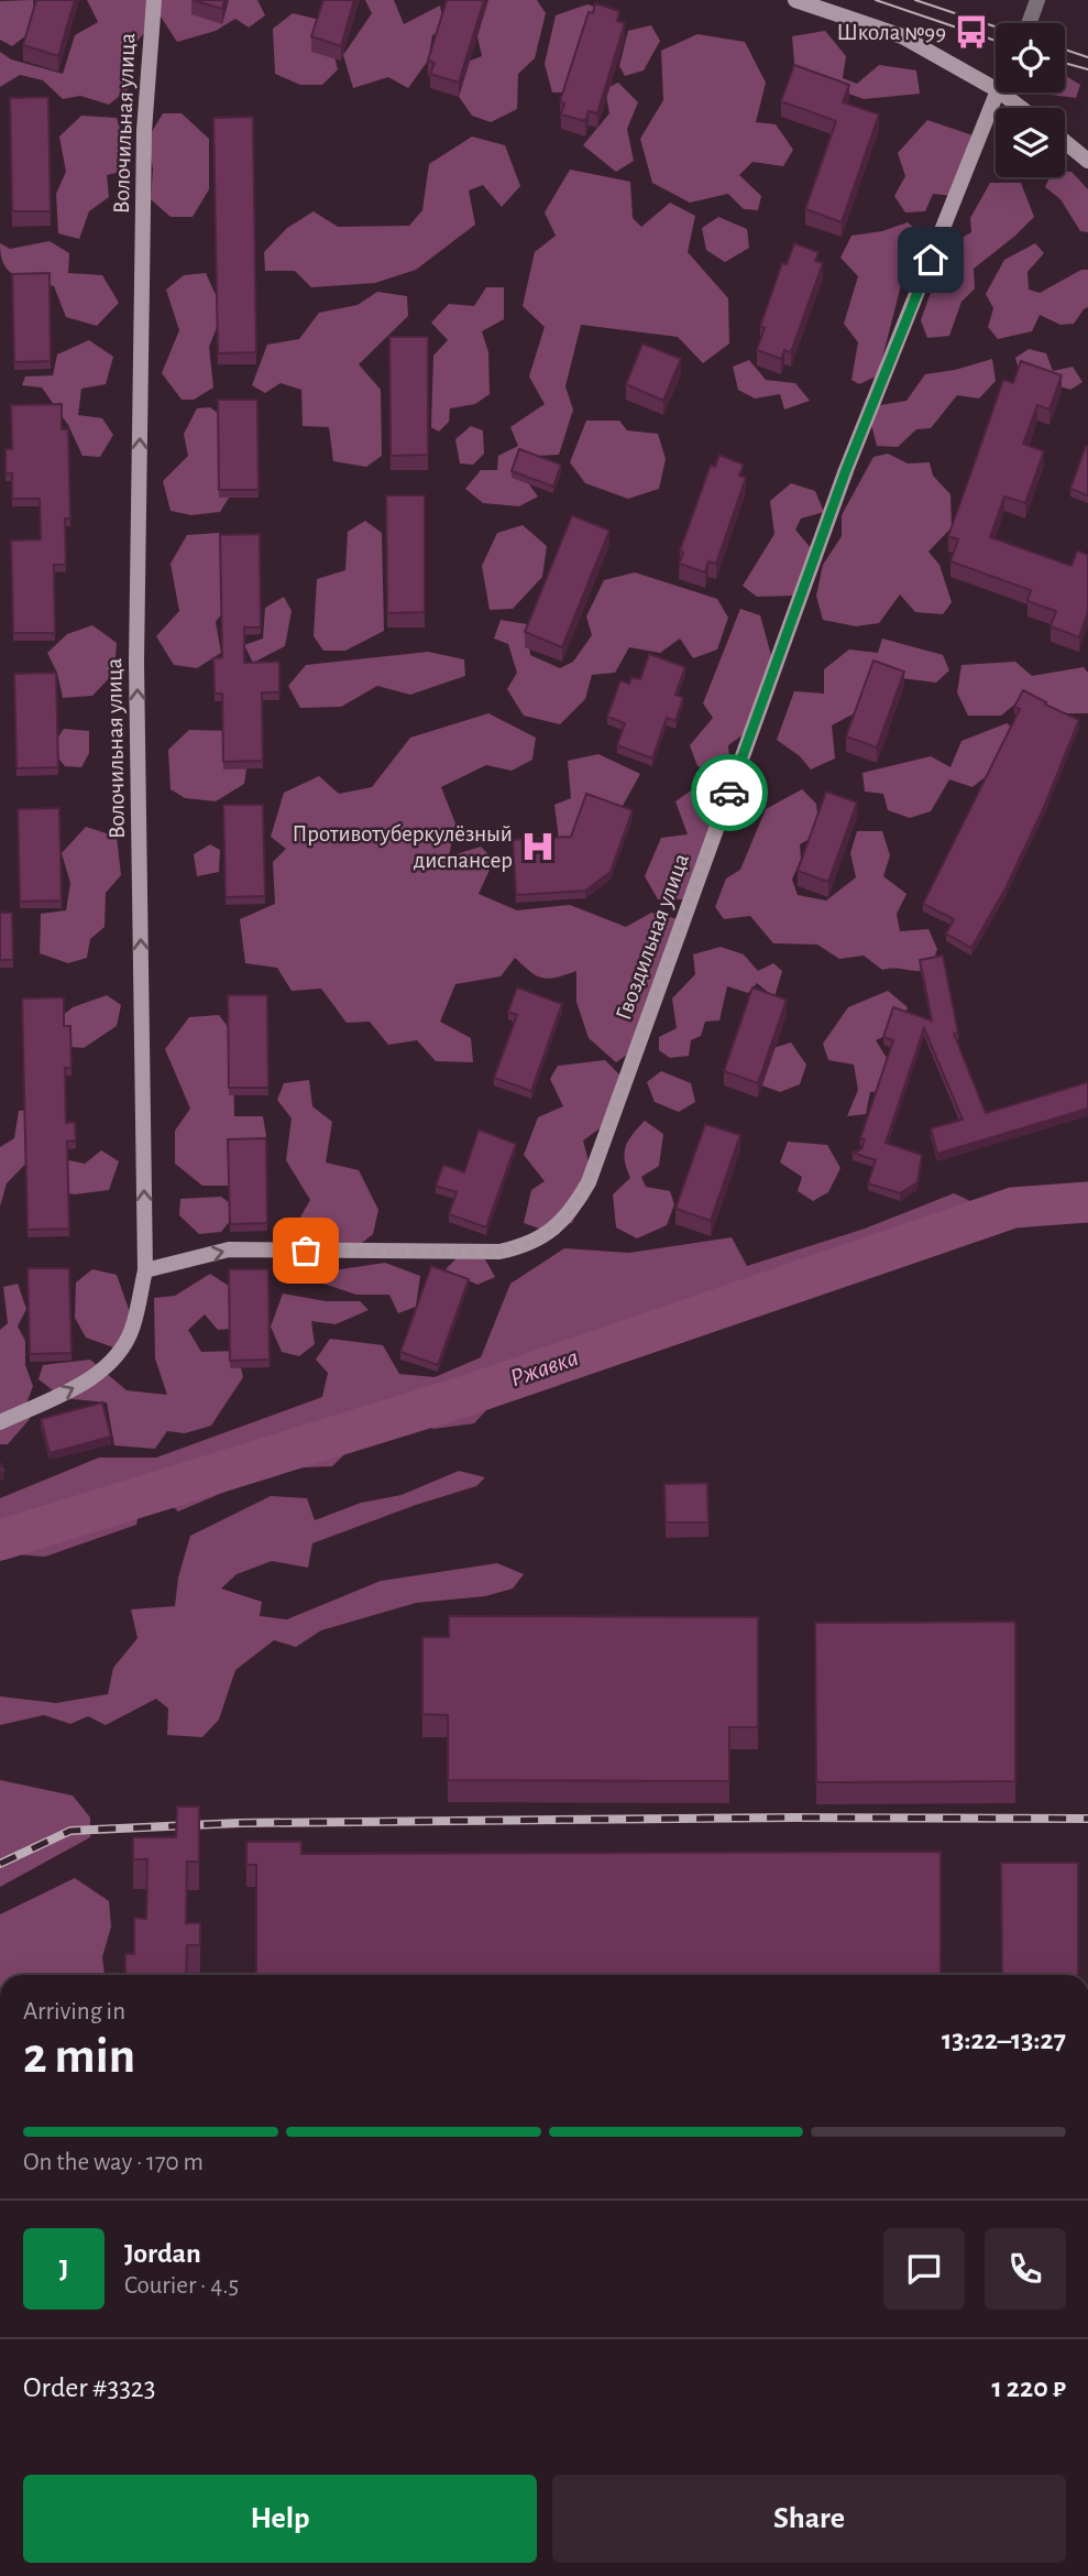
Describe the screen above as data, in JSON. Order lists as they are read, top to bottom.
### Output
{
  "streets": {
    "street": ["Волочильная улица", "Гвоздильная улица"]
  },
  "crossings": [
    ["Волочильная улица", "Гвоздильная улица"]
  ],
  "one_way": ["Волочильная улица", "Гвоздильная улица"],
  "water": ["Ржавка"],
  "places": {
    "bus stop": ["Школа №99"],
    "hospital": ["Противотуберкулёзный диспансер"]
  },
  "page": {
    "heading": ["2 min", "Arriving in", "13:22–13:27"],
    "panel": [
      "Jordan",
      "Courier · 4.5",
      "Order #3323",
      "1 220 ₽"
    ],
    "bar": "On the way · 170 m",
    "round": "J",
    "buttons": ["Help", "Share"]
  }
}
